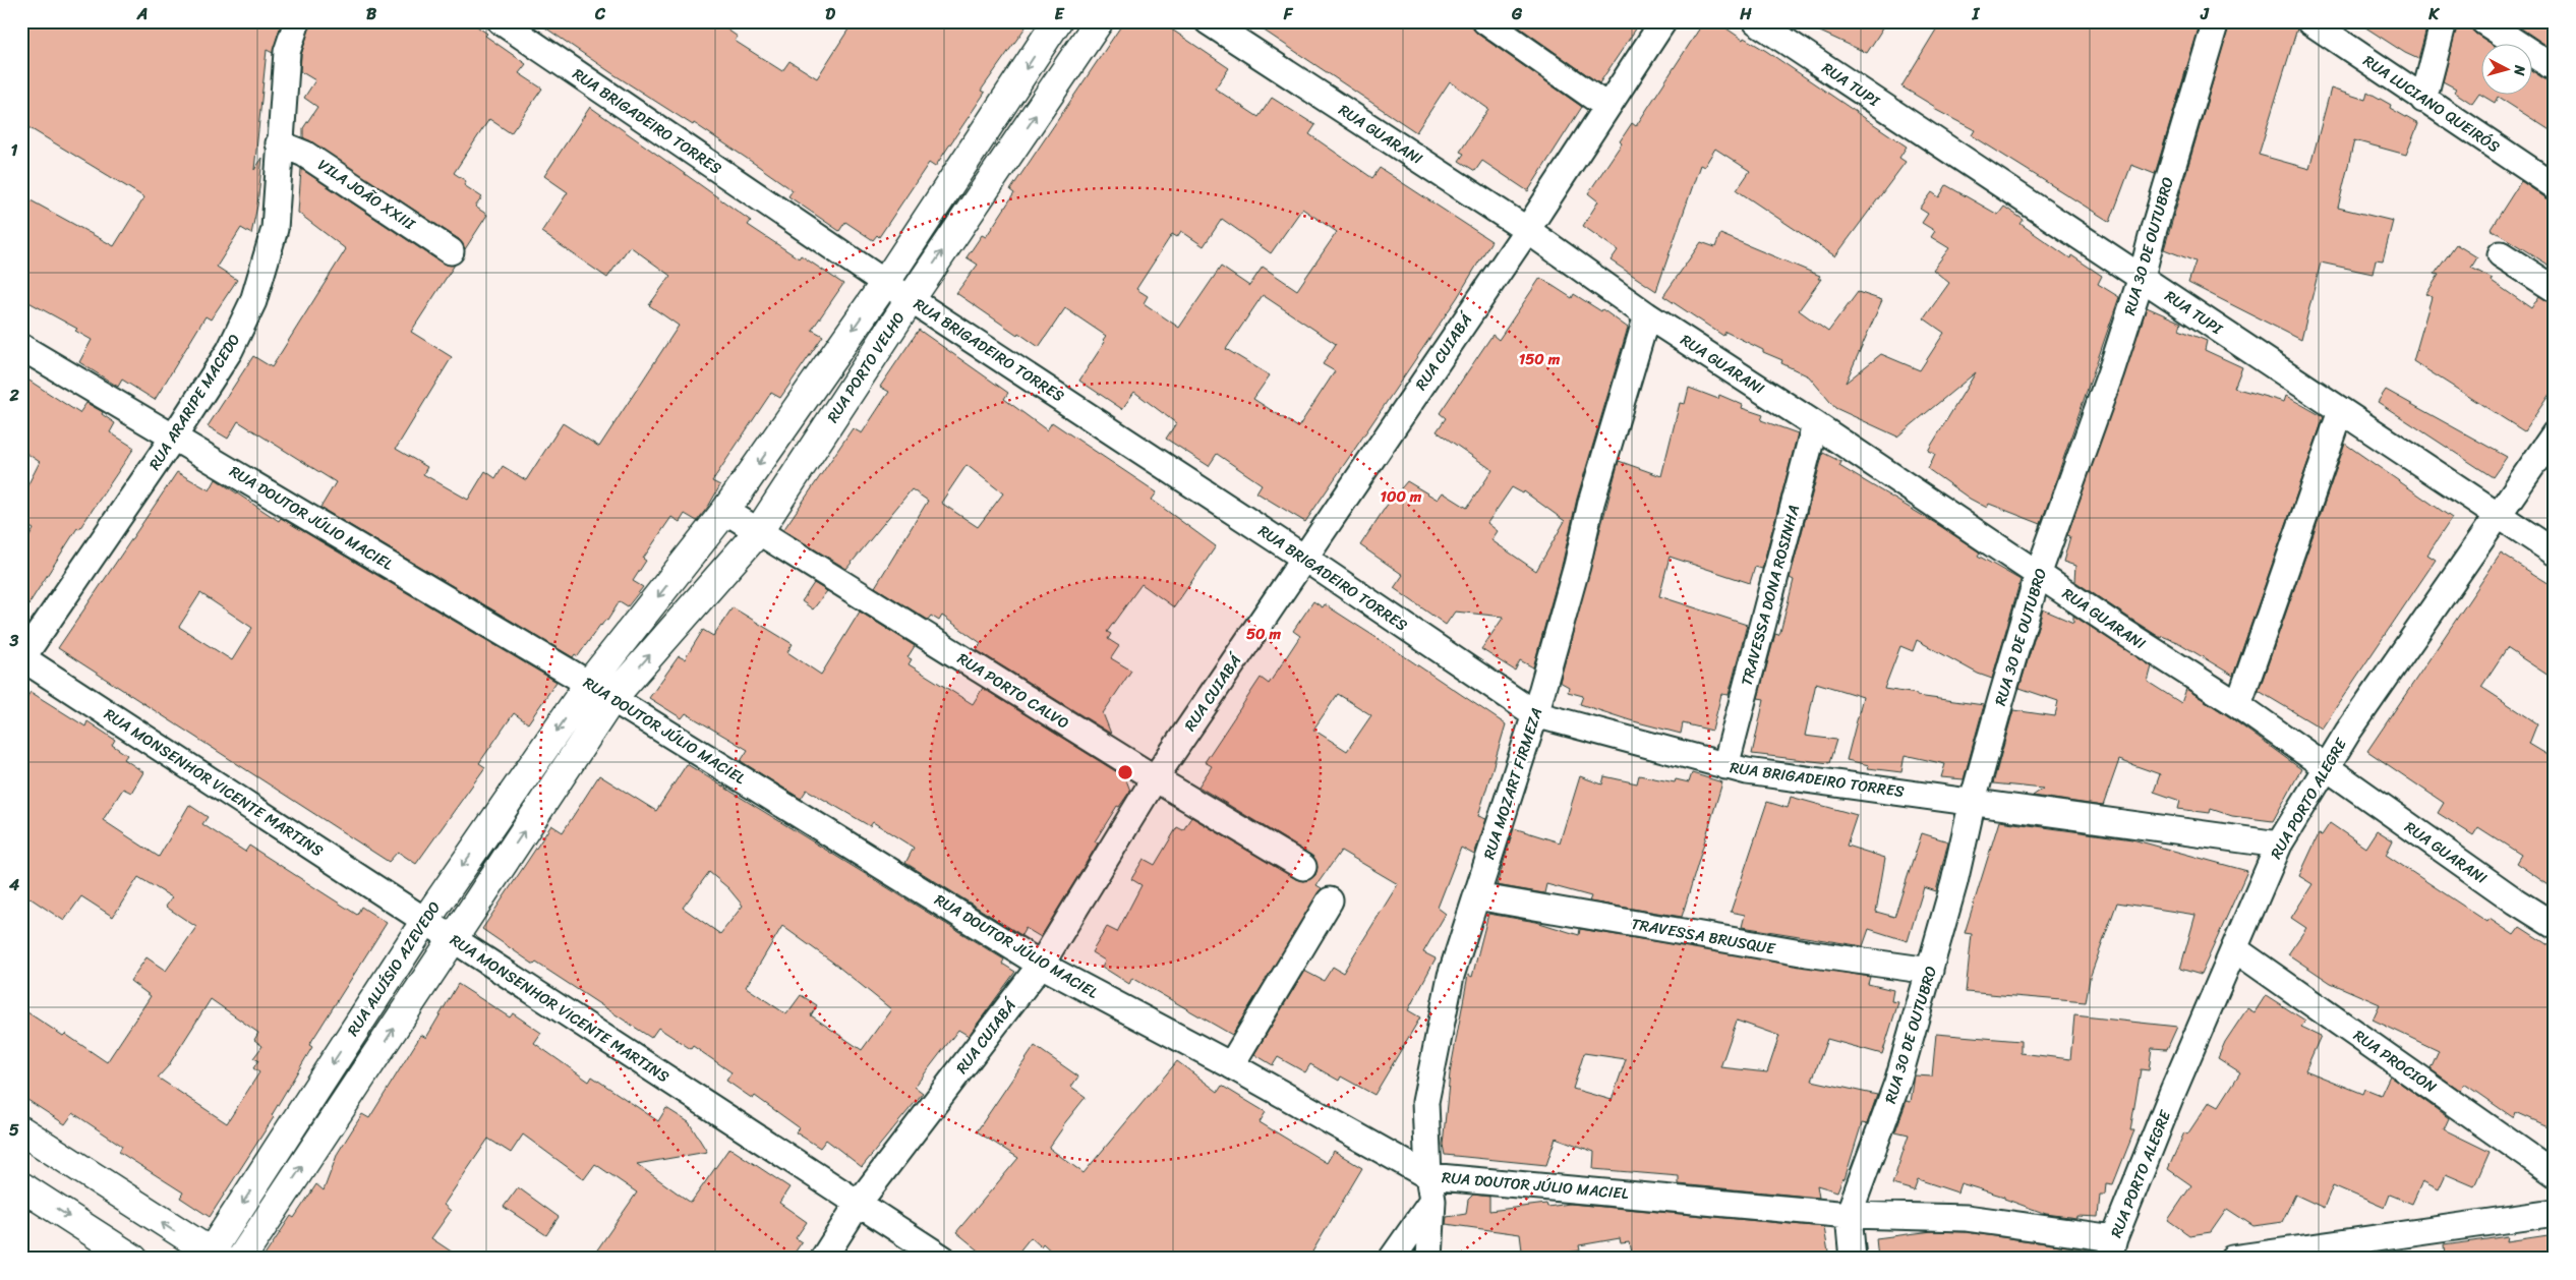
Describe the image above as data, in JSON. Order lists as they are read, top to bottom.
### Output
{
  "streets": {
    "main road": ["RUA PORTO VELHO", "RUA ALUÍSIO AZEVEDO"],
    "street": [
      "RUA TUPI",
      "RUA LUCIANO QUEIRÓS",
      "RUA BRIGADEIRO TORRES",
      "RUA GUARANI",
      "VILA JOÃO XXIII",
      "RUA 30 DE OUTUBRO",
      "RUA CUIABÁ",
      "RUA ARARIPE MACEDO",
      "RUA DOUTOR JÚLIO MACIEL",
      "TRAVESSA DONA ROSINHA",
      "RUA PORTO CALVO",
      "RUA MONSENHOR VICENTE MARTINS",
      "RUA MOZART FIRMEZA",
      "RUA PORTO ALEGRE",
      "TRAVESSA BRUSQUE",
      "RUA PROCION"
    ]
  },
  "crossings": [
    ["RUA TUPI", "RUA 30 DE OUTUBRO"],
    ["RUA TUPI", "RUA PORTO ALEGRE"],
    ["RUA BRIGADEIRO TORRES", "RUA 30 DE OUTUBRO"],
    ["RUA BRIGADEIRO TORRES", "RUA CUIABÁ"],
    ["RUA BRIGADEIRO TORRES", "RUA PORTO VELHO"],
    ["RUA BRIGADEIRO TORRES", "TRAVESSA DONA ROSINHA"],
    ["RUA BRIGADEIRO TORRES", "RUA MOZART FIRMEZA"],
    ["RUA BRIGADEIRO TORRES", "RUA PORTO ALEGRE"],
    ["RUA GUARANI", "RUA 30 DE OUTUBRO"],
    ["RUA GUARANI", "RUA CUIABÁ"],
    ["RUA GUARANI", "TRAVESSA DONA ROSINHA"],
    ["RUA GUARANI", "RUA MOZART FIRMEZA"],
    ["RUA GUARANI", "RUA PORTO ALEGRE"],
    ["VILA JOÃO XXIII", "RUA ARARIPE MACEDO"],
    ["RUA 30 DE OUTUBRO", "RUA DOUTOR JÚLIO MACIEL"],
    ["RUA 30 DE OUTUBRO", "TRAVESSA BRUSQUE"],
    ["RUA CUIABÁ", "RUA DOUTOR JÚLIO MACIEL"],
    ["RUA CUIABÁ", "RUA PORTO CALVO"],
    ["RUA CUIABÁ", "RUA MONSENHOR VICENTE MARTINS"],
    ["RUA PORTO VELHO", "RUA DOUTOR JÚLIO MACIEL"],
    ["RUA PORTO VELHO", "RUA PORTO CALVO"],
    ["RUA PORTO VELHO", "RUA ALUÍSIO AZEVEDO"],
    ["RUA ARARIPE MACEDO", "RUA DOUTOR JÚLIO MACIEL"],
    ["RUA ARARIPE MACEDO", "RUA MONSENHOR VICENTE MARTINS"],
    ["RUA DOUTOR JÚLIO MACIEL", "RUA MOZART FIRMEZA"],
    ["RUA DOUTOR JÚLIO MACIEL", "RUA PORTO ALEGRE"],
    ["RUA DOUTOR JÚLIO MACIEL", "RUA ALUÍSIO AZEVEDO"],
    ["RUA MONSENHOR VICENTE MARTINS", "RUA ALUÍSIO AZEVEDO"],
    ["RUA MOZART FIRMEZA", "TRAVESSA BRUSQUE"],
    ["RUA PORTO ALEGRE", "RUA PROCION"]
  ],
  "north": "right",
  "grid": {
    "columns": [
      "A",
      "B",
      "C",
      "D",
      "E",
      "F",
      "G",
      "H",
      "I",
      "J",
      "K"
    ],
    "rows": [
      "1",
      "2",
      "3",
      "4",
      "5"
    ]
  },
  "rings": ["150 m", "100 m", "50 m"]
}
